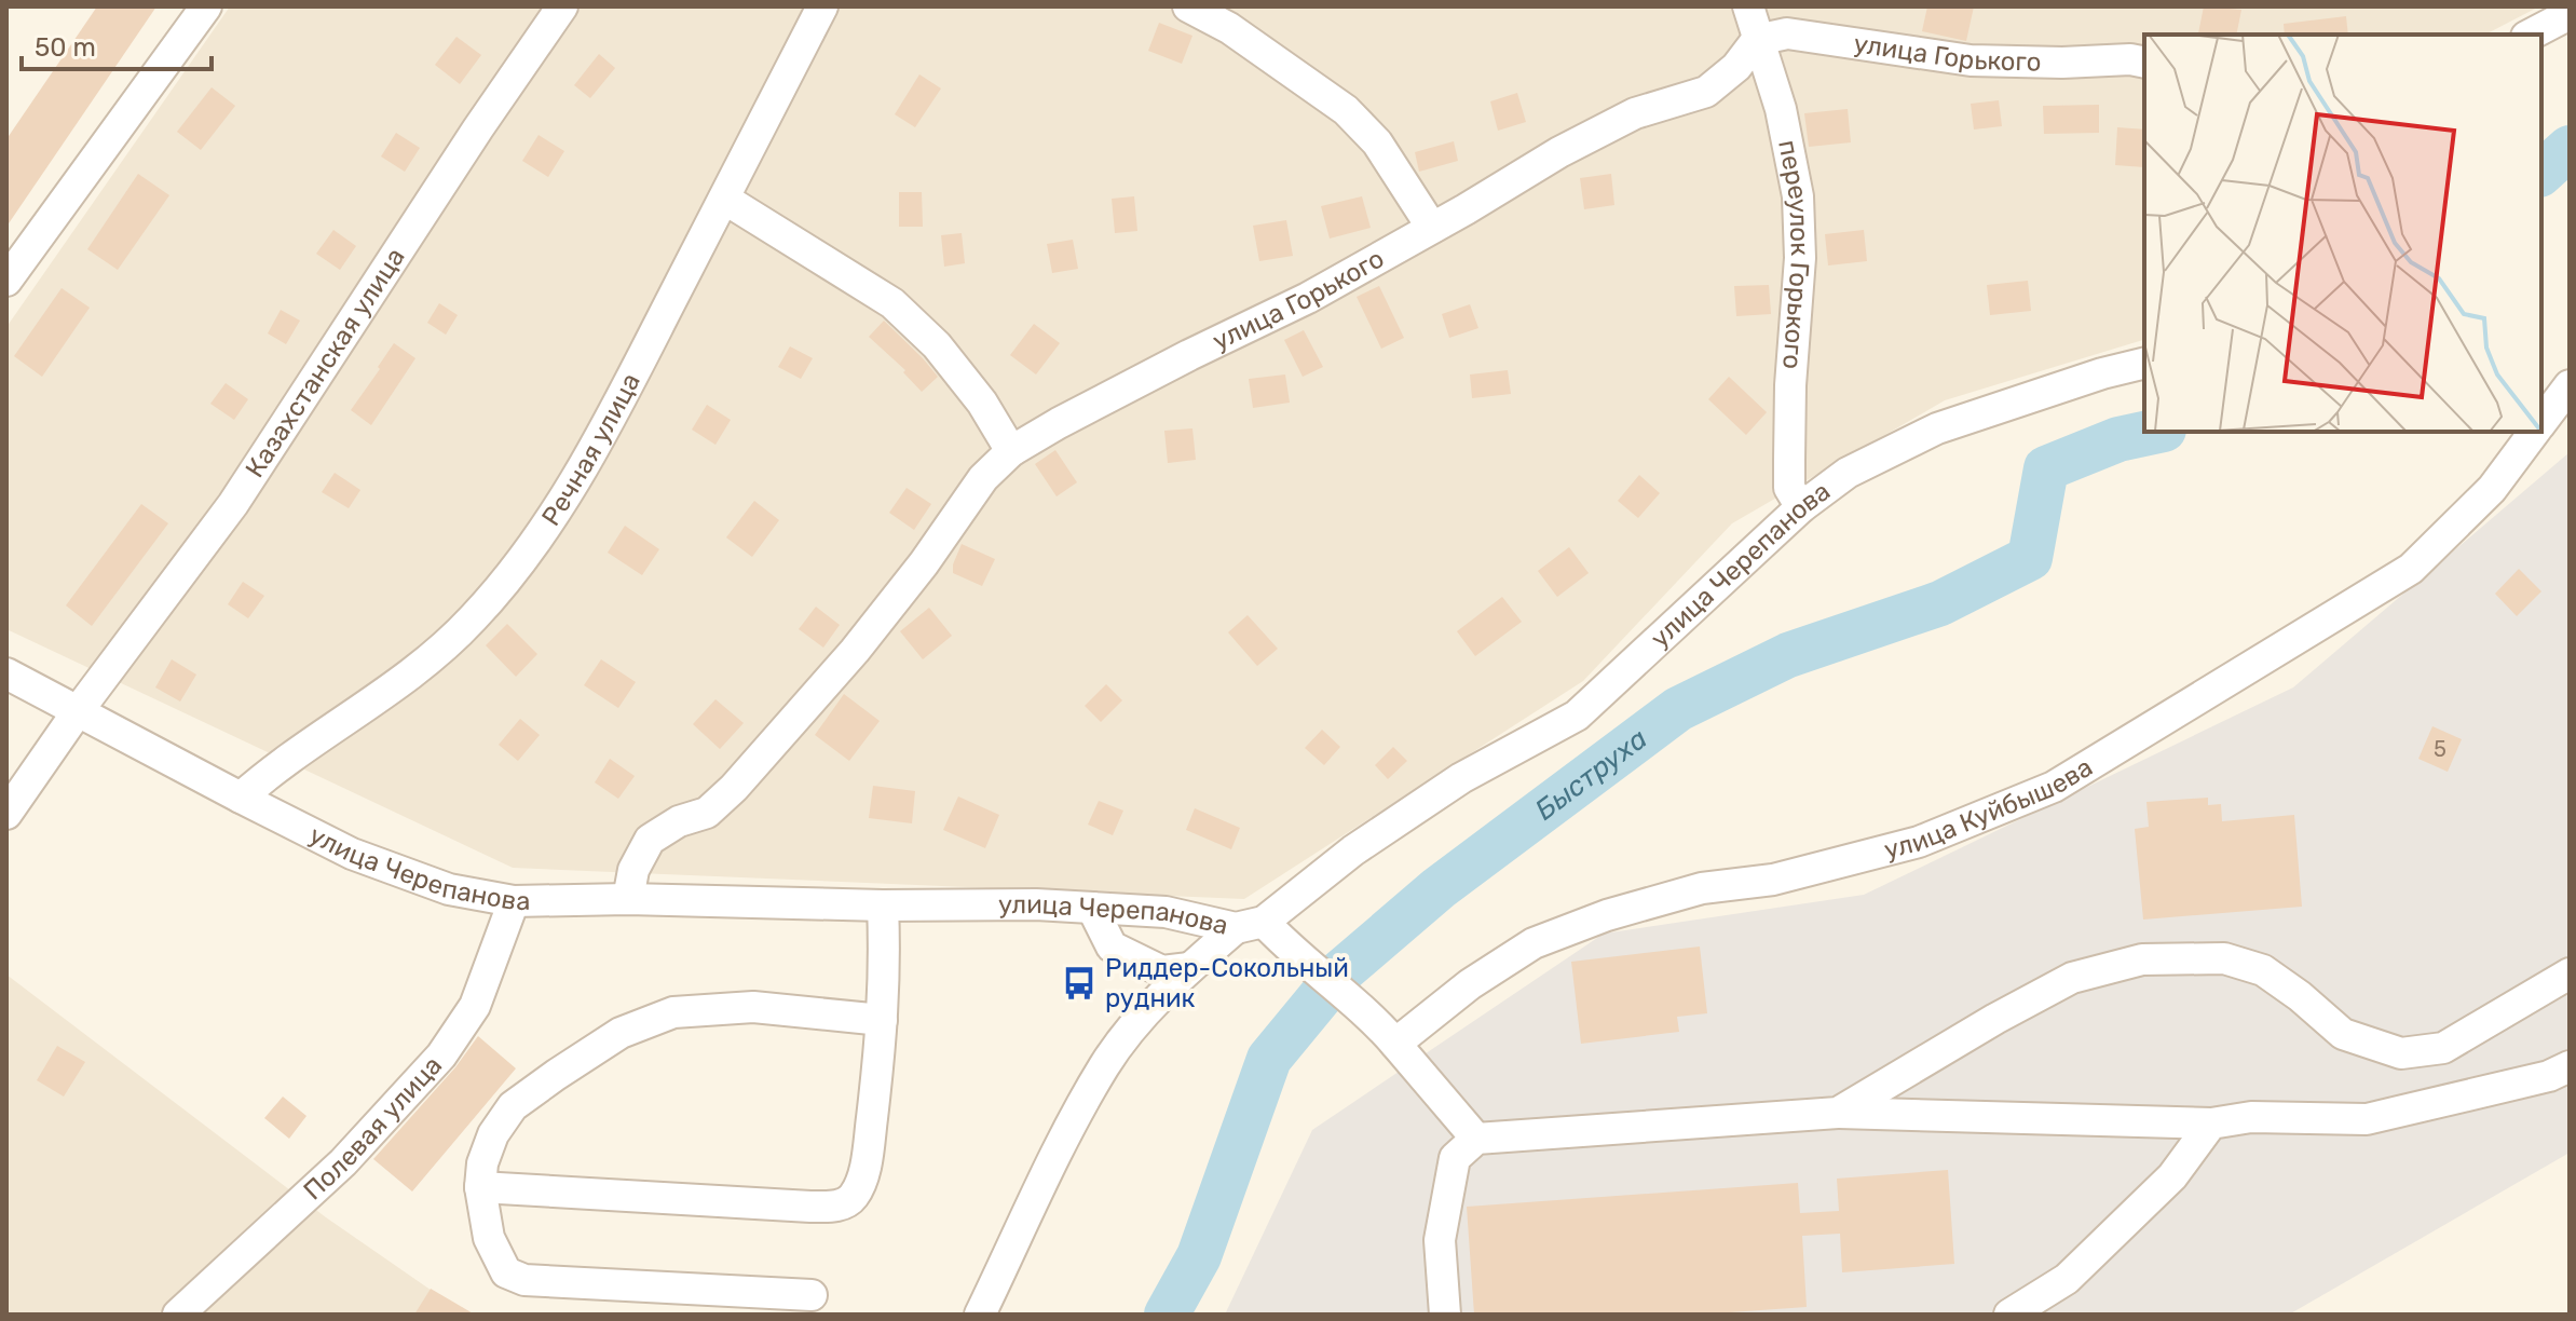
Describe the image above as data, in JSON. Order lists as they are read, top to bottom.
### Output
{
  "streets": {
    "street": [
      "улица Горького",
      "переулок Горького",
      "Казахстанская улица",
      "Речная улица",
      "улица Черепанова",
      "улица Куйбышева",
      "Полевая улица"
    ]
  },
  "crossings": [
    ["улица Горького", "переулок Горького"],
    ["улица Горького", "улица Черепанова"],
    ["переулок Горького", "улица Черепанова"],
    ["Казахстанская улица", "улица Черепанова"],
    ["Речная улица", "улица Черепанова"],
    ["улица Черепанова", "Полевая улица"]
  ],
  "water": ["Быструха"],
  "places": {
    "bus stop": ["Риддер-Сокольный рудник"]
  },
  "house_numbers": ["5"],
  "scale_bar": "50 m"
}
